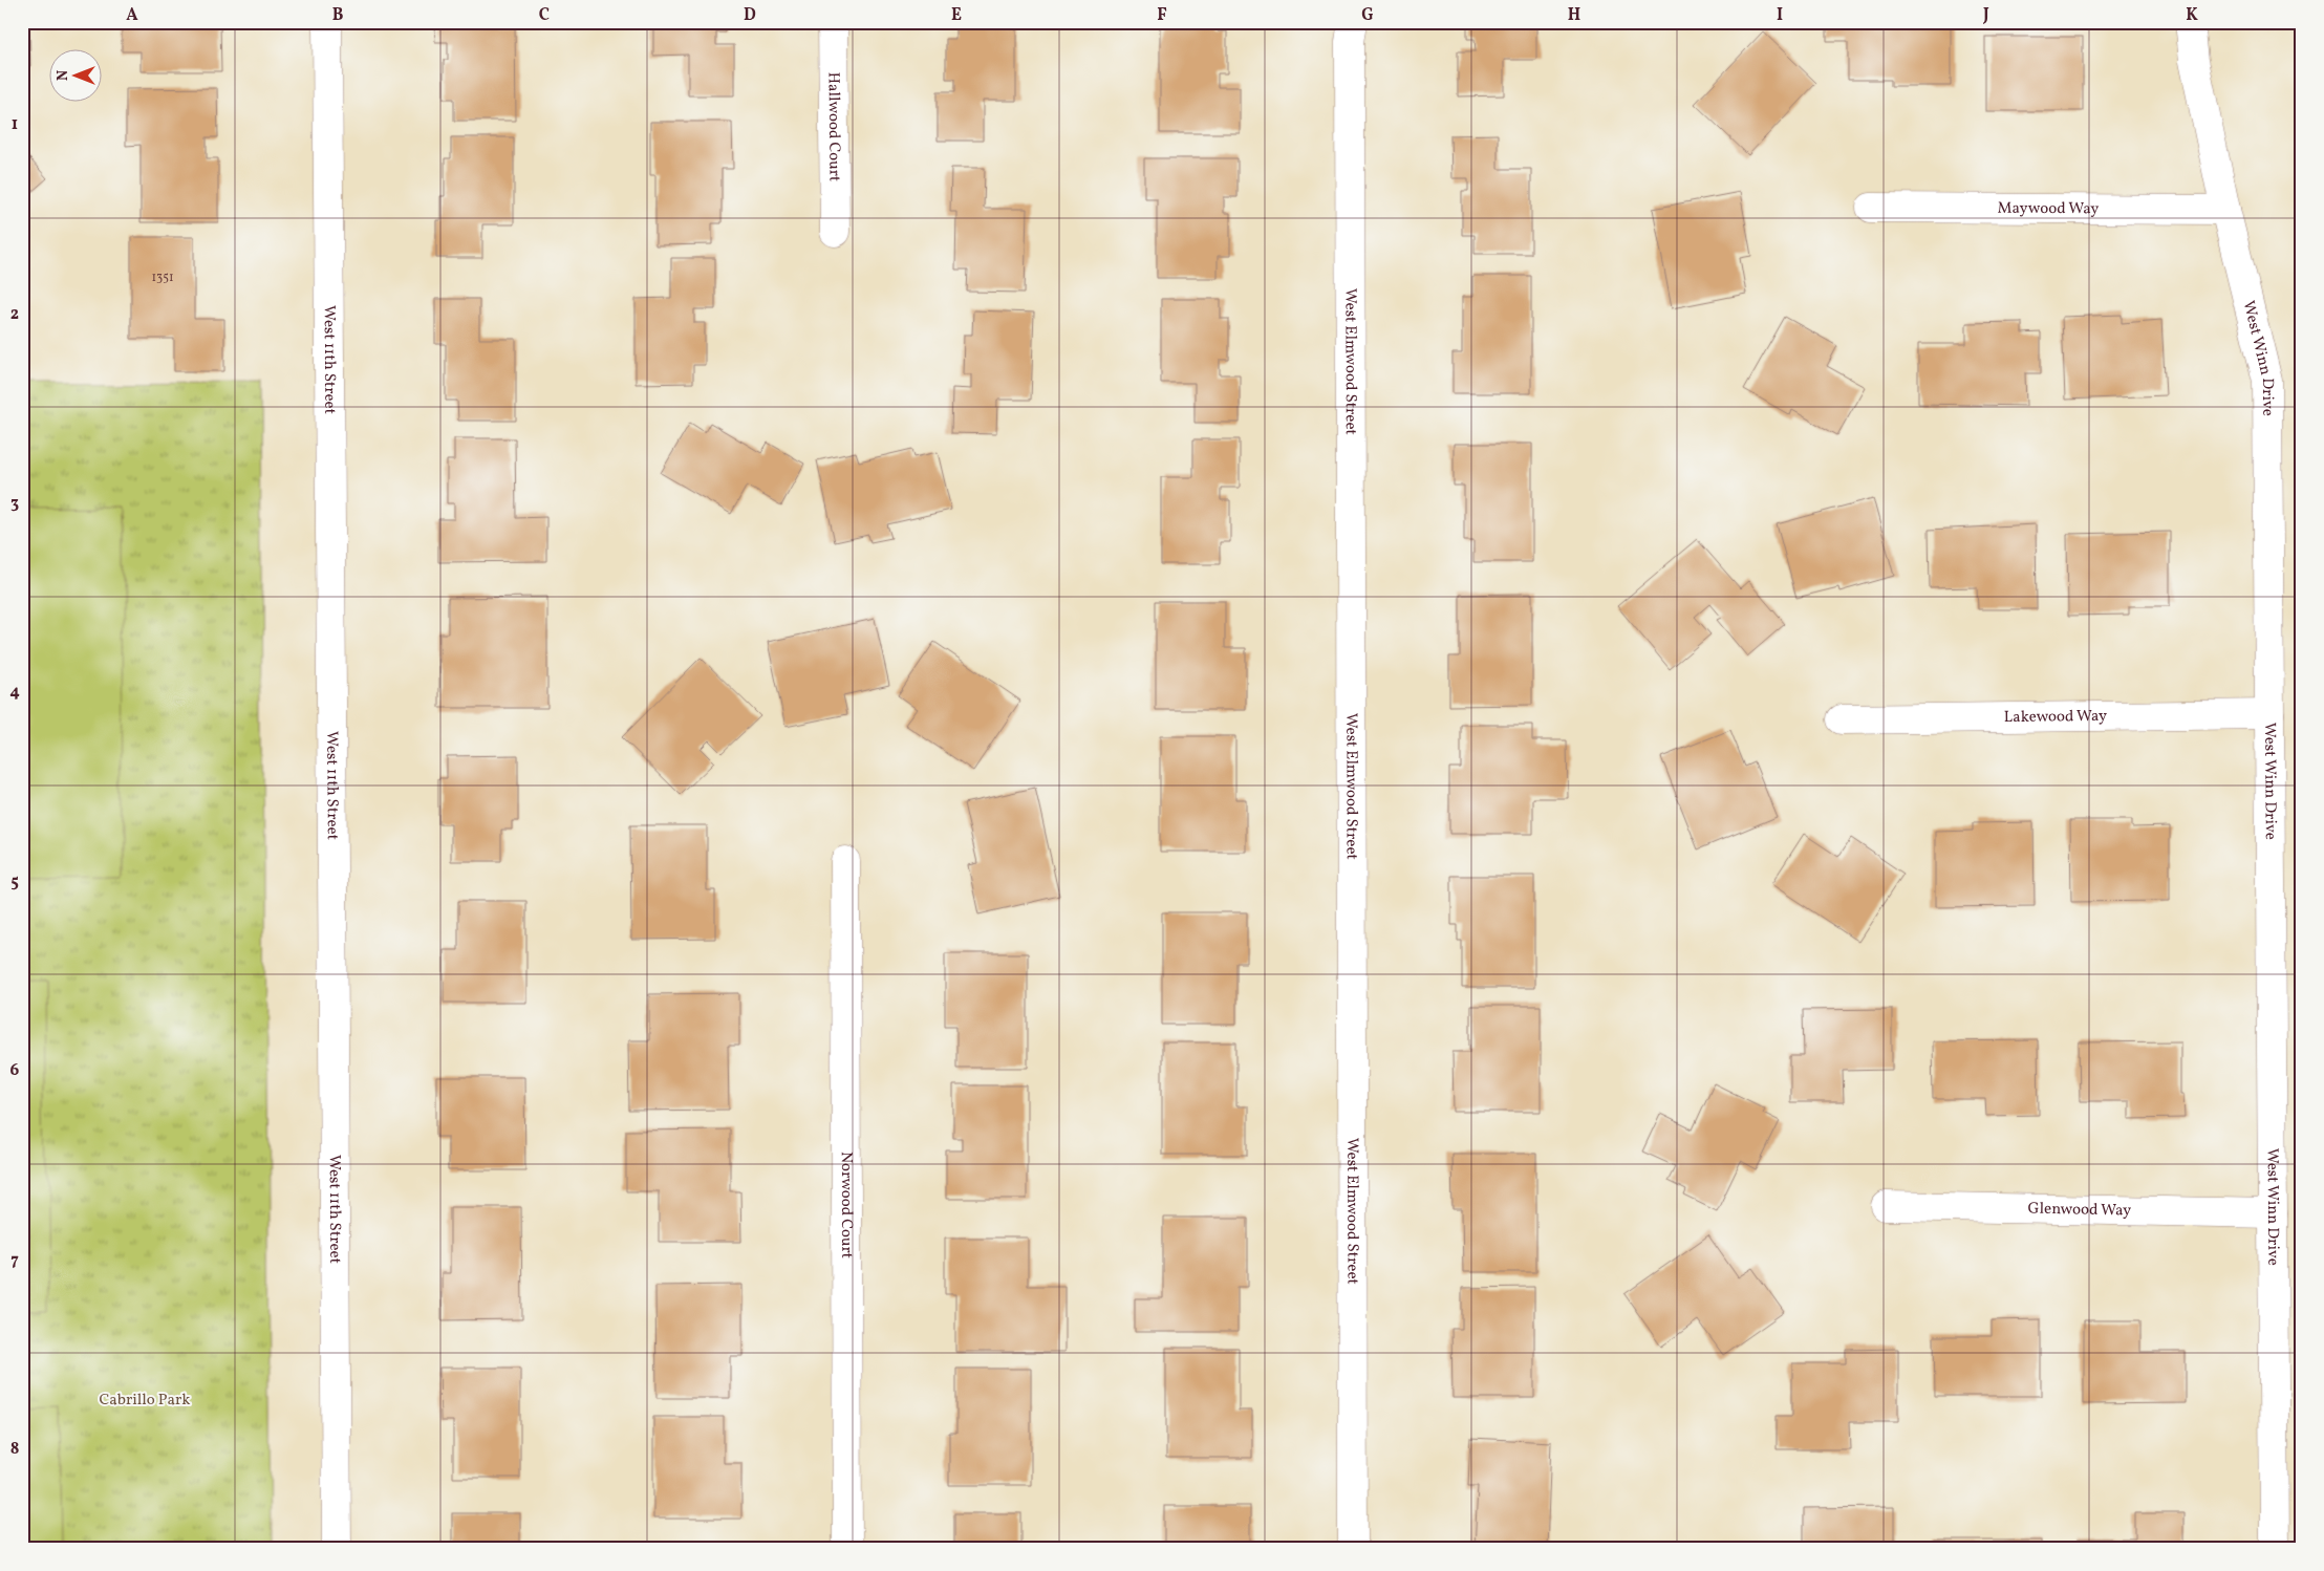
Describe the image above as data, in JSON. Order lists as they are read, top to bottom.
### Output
{
  "streets": {
    "street": [
      "Hallwood Court",
      "Maywood Way",
      "West Winn Drive",
      "West 11th Street",
      "West Elmwood Street",
      "Lakewood Way",
      "Norwood Court",
      "Glenwood Way"
    ]
  },
  "crossings": [
    ["Maywood Way", "West Winn Drive"],
    ["West Winn Drive", "Lakewood Way"],
    ["West Winn Drive", "Glenwood Way"]
  ],
  "parks": ["Cabrillo Park"],
  "house_numbers": ["1351"],
  "north": "left",
  "grid": {
    "columns": [
      "A",
      "B",
      "C",
      "D",
      "E",
      "F",
      "G",
      "H",
      "I",
      "J",
      "K"
    ],
    "rows": [
      "1",
      "2",
      "3",
      "4",
      "5",
      "6",
      "7",
      "8"
    ]
  }
}
